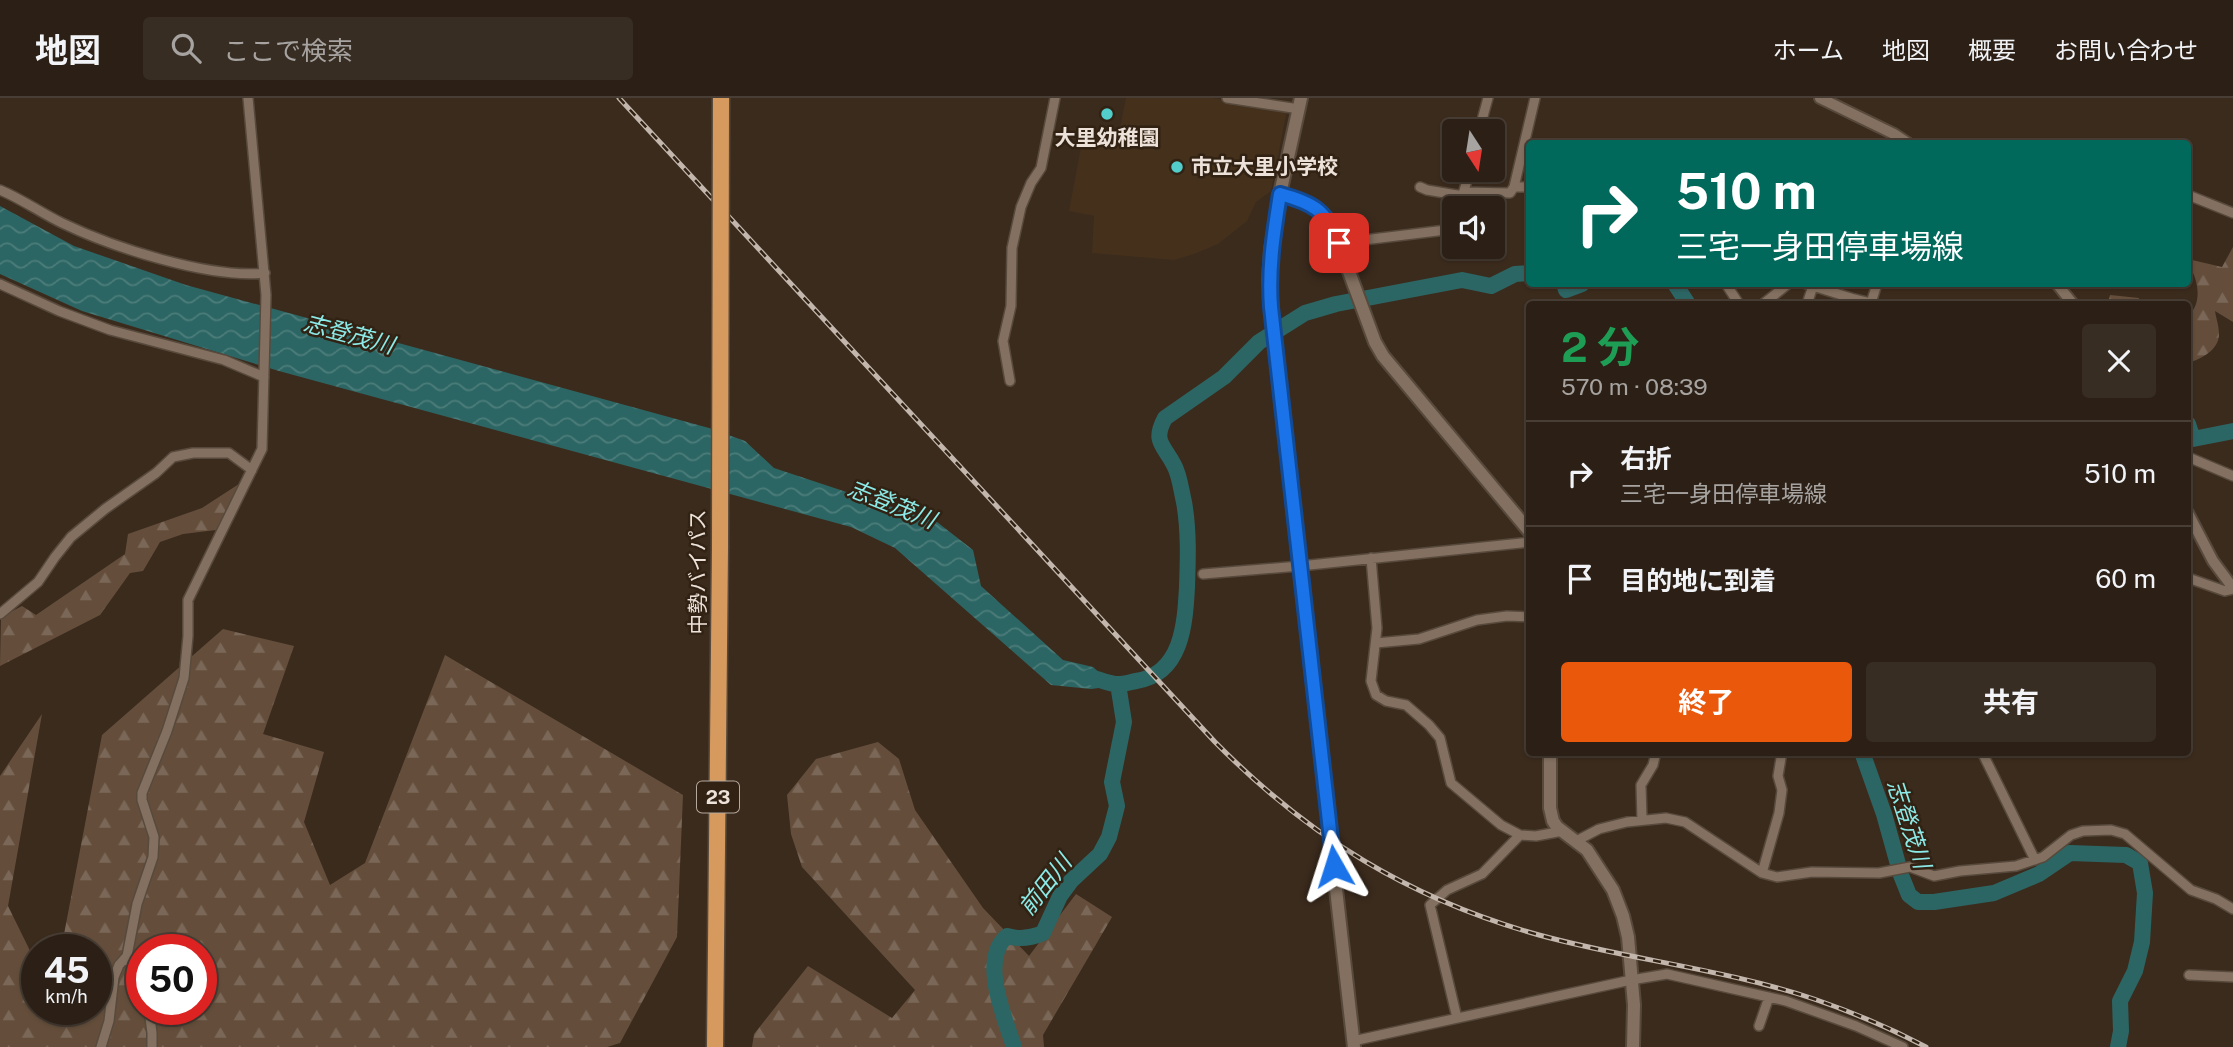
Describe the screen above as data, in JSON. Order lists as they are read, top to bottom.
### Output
{
  "streets": {
    "highway": ["中勢バイパス", "23"]
  },
  "water": ["志登茂川", "前田川"],
  "places": ["大里幼稚園", "市立大里小学校"],
  "north": "bottom",
  "page": {
    "header": "地図",
    "search": "ここで検索",
    "nav": [
      "ホーム",
      "地図",
      "概要",
      "お問い合わせ"
    ],
    "turn": ["510 m", "三宅一身田停車場線"],
    "heading": ["2 分", "570 m · 08:39"],
    "list": [
      {
        "name": "右折",
        "note": "三宅一身田停車場線",
        "value": "510 m"
      },
      {
        "name": "目的地に到着",
        "value": "60 m"
      }
    ],
    "buttons": ["終了", "共有"],
    "speed": "45 km/h",
    "limit": "50"
  }
}
